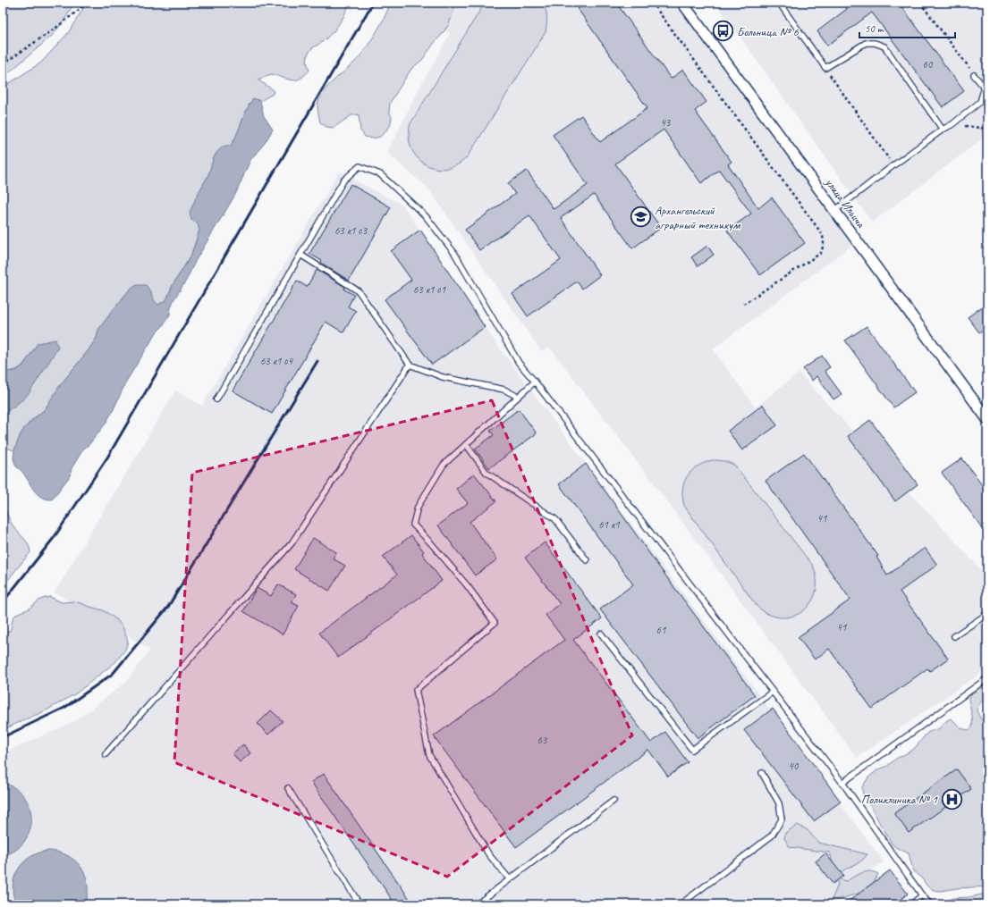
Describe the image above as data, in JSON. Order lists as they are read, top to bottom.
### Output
{
  "streets": {
    "street": ["улица Ильича"]
  },
  "places": {
    "bus stop": ["Больница № 6"],
    "school or university": ["Архангельский аграрный техникум"],
    "hospital": ["Поликлиника № 1"]
  },
  "house_numbers": [
    "60",
    "43",
    "63 к1 с3",
    "63 к1 с1",
    "63 к1 с4",
    "41",
    "61 к1",
    "41",
    "61",
    "63",
    "40"
  ],
  "scale_bar": "50 m"
}
